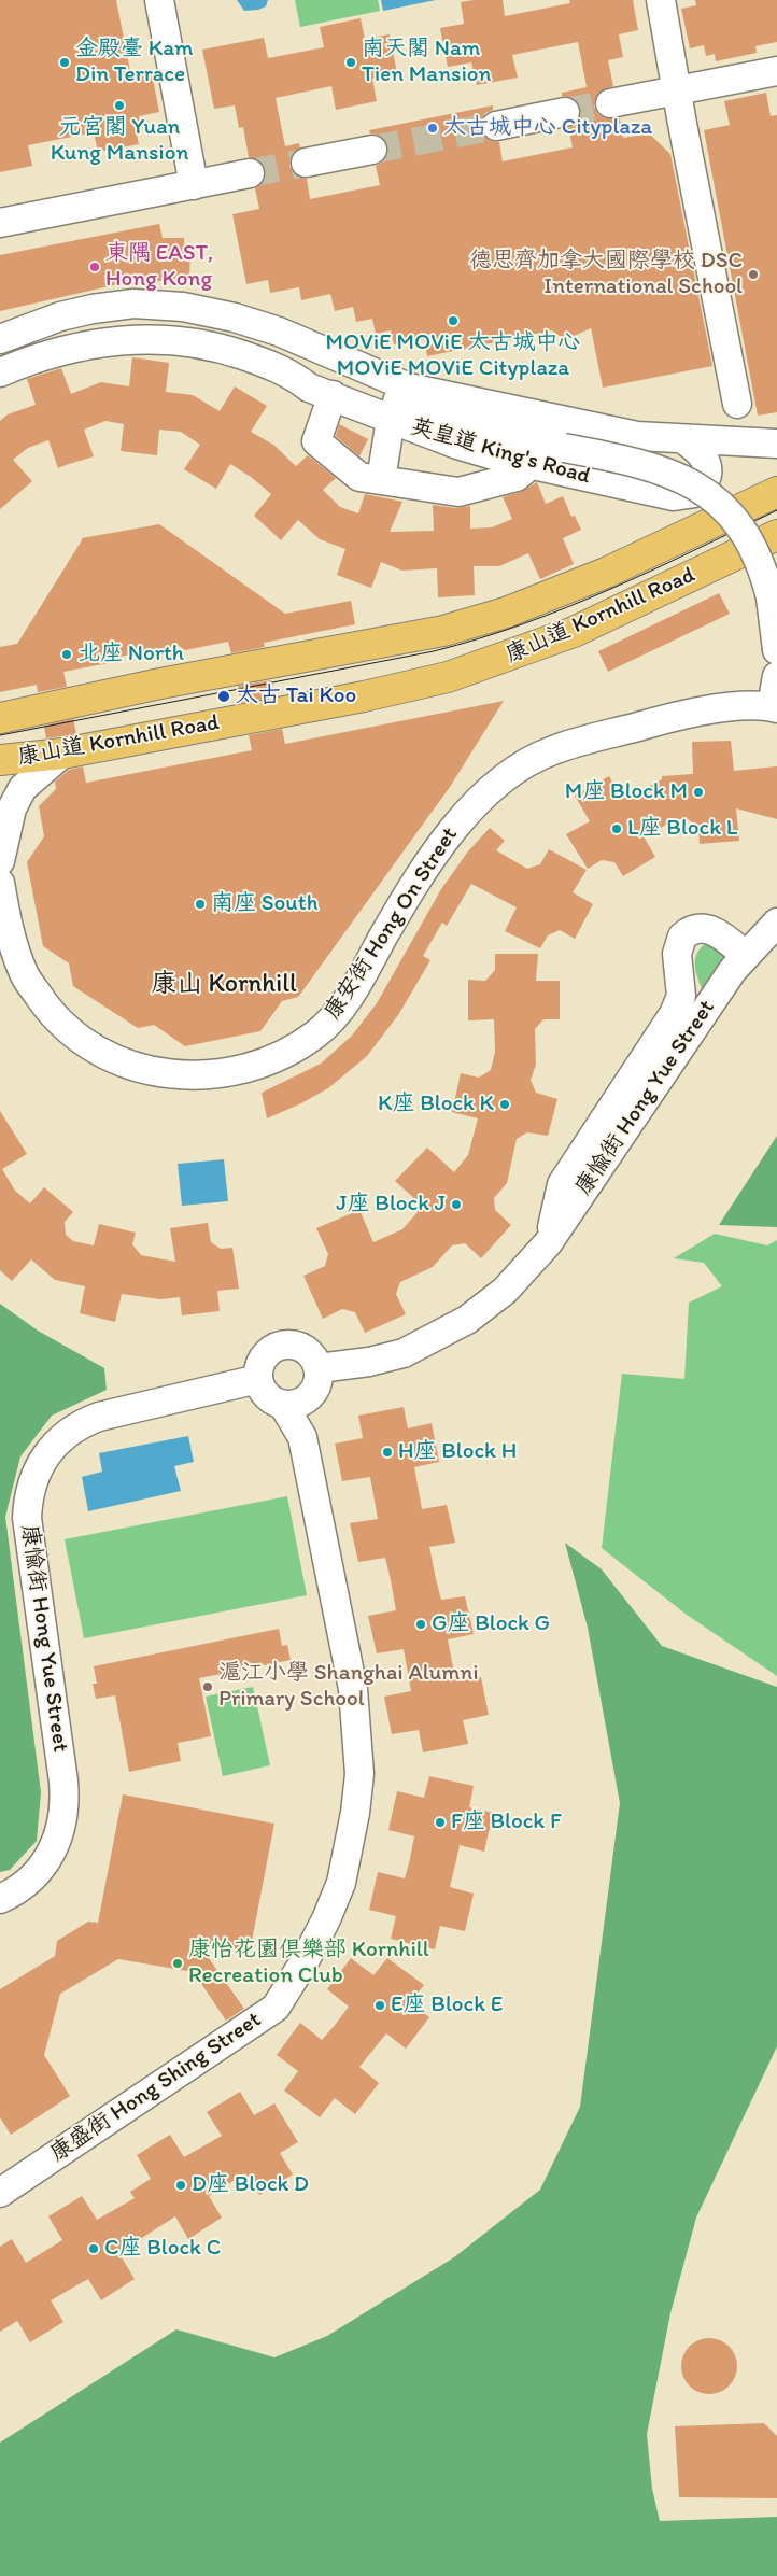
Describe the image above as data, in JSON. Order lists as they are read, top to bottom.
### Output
{
  "streets": {
    "main road": ["康山道 Kornhill Road"],
    "street": [
      "英皇道 King's Road",
      "康安街 Hong On Street",
      "康愉街 Hong Yue Street",
      "康盛街 Hong Shing Street"
    ]
  },
  "districts": ["康山 Kornhill"],
  "places": [
    "金殿臺 Kam Din Terrace",
    "南天閣 Nam Tien Mansion",
    "元宮閣 Yuan Kung Mansion",
    "太古城中心 Cityplaza",
    "東隅 EAST, Hong Kong",
    "德思齊加拿大國際學校 DSC International School",
    "MOViE MOViE 太古城中心 MOViE MOViE Cityplaza",
    "北座 North",
    "太古 Tai Koo",
    "M座 Block M",
    "L座 Block L",
    "南座 South",
    "K座 Block K",
    "J座 Block J",
    "H座 Block H",
    "G座 Block G",
    "滬江小學 Shanghai Alumni Primary School",
    "F座 Block F",
    "康怡花園俱樂部 Kornhill Recreation Club",
    "E座 Block E",
    "D座 Block D",
    "C座 Block C"
  ]
}
